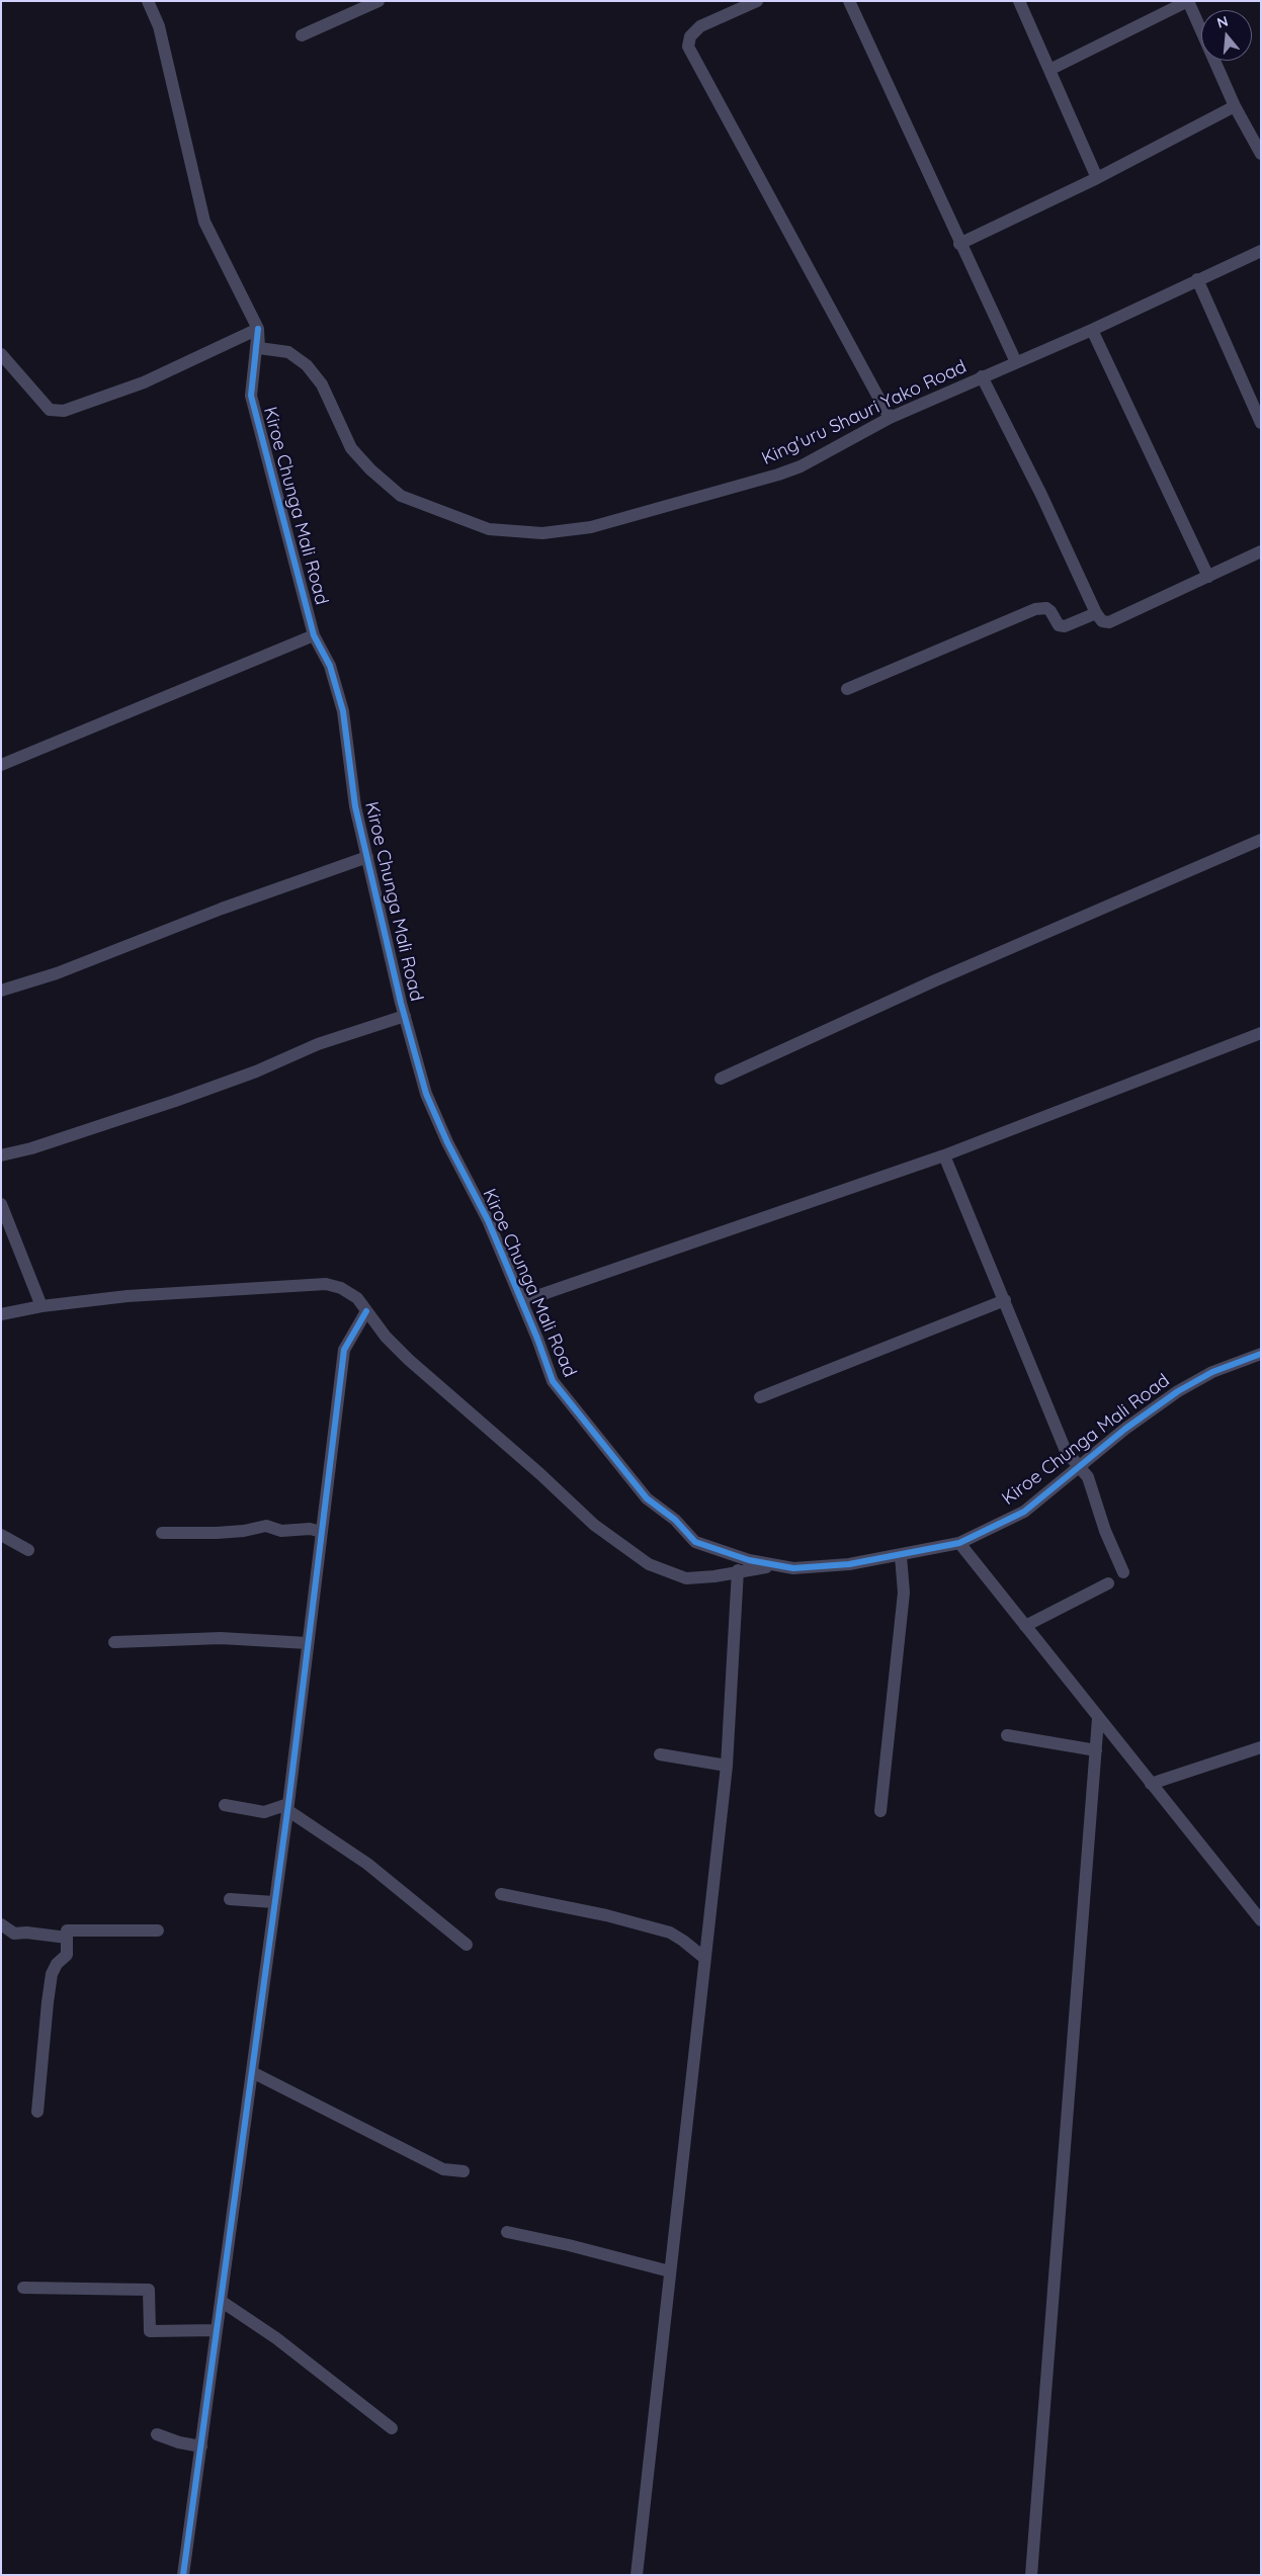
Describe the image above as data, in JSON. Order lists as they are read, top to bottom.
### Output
{
  "streets": {
    "street": ["King'uru Shauri Yako Road", "Kiroe Chunga Mali Road"]
  },
  "crossings": [
    ["King'uru Shauri Yako Road", "Kiroe Chunga Mali Road"]
  ],
  "north": "top"
}
